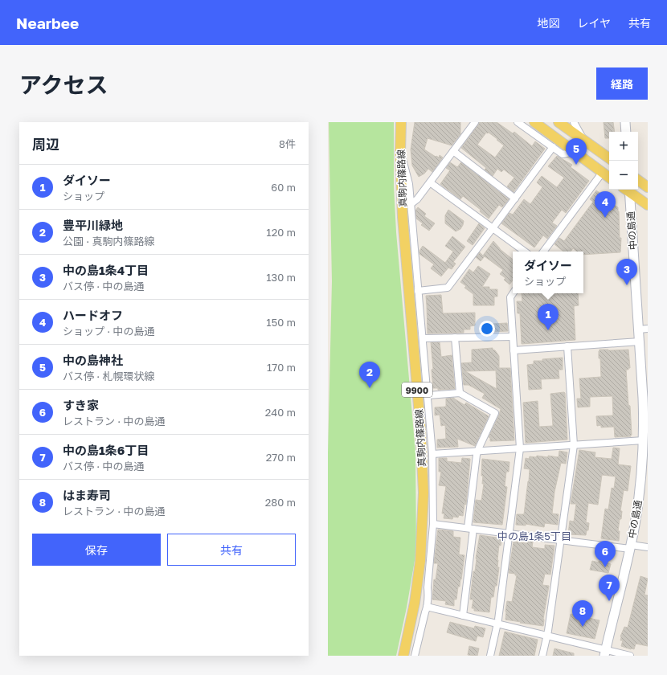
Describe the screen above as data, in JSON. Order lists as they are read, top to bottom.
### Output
{
  "streets": {
    "main road": ["真駒内篠路線", "9900"],
    "street": ["中の島通"]
  },
  "districts": ["中の島1条5丁目"],
  "page": {
    "header": "Nearbee",
    "nav": ["地図", "レイヤ", "共有"],
    "title": "アクセス",
    "buttons": [
      "経路",
      ["保存", "共有"]
    ],
    "heading": ["周辺", "8件"],
    "map_buttons": ["+", "−"],
    "pins": [
      "5",
      "4",
      "3",
      "1",
      "2",
      "6",
      "7",
      "8"
    ],
    "list": [
      {
        "mark": "1",
        "name": "ダイソー",
        "note": "ショップ",
        "value": "60 m"
      },
      {
        "mark": "2",
        "name": "豊平川緑地",
        "note": "公園 · 真駒内篠路線",
        "value": "120 m"
      },
      {
        "mark": "3",
        "name": "中の島1条4丁目",
        "note": "バス停 · 中の島通",
        "value": "130 m"
      },
      {
        "mark": "4",
        "name": "ハードオフ",
        "note": "ショップ · 中の島通",
        "value": "150 m"
      },
      {
        "mark": "5",
        "name": "中の島神社",
        "note": "バス停 · 札幌環状線",
        "value": "170 m"
      },
      {
        "mark": "6",
        "name": "すき家",
        "note": "レストラン · 中の島通",
        "value": "240 m"
      },
      {
        "mark": "7",
        "name": "中の島1条6丁目",
        "note": "バス停 · 中の島通",
        "value": "270 m"
      },
      {
        "mark": "8",
        "name": "はま寿司",
        "note": "レストラン · 中の島通",
        "value": "280 m"
      }
    ],
    "popup": ["ダイソー", "ショップ"]
  }
}
